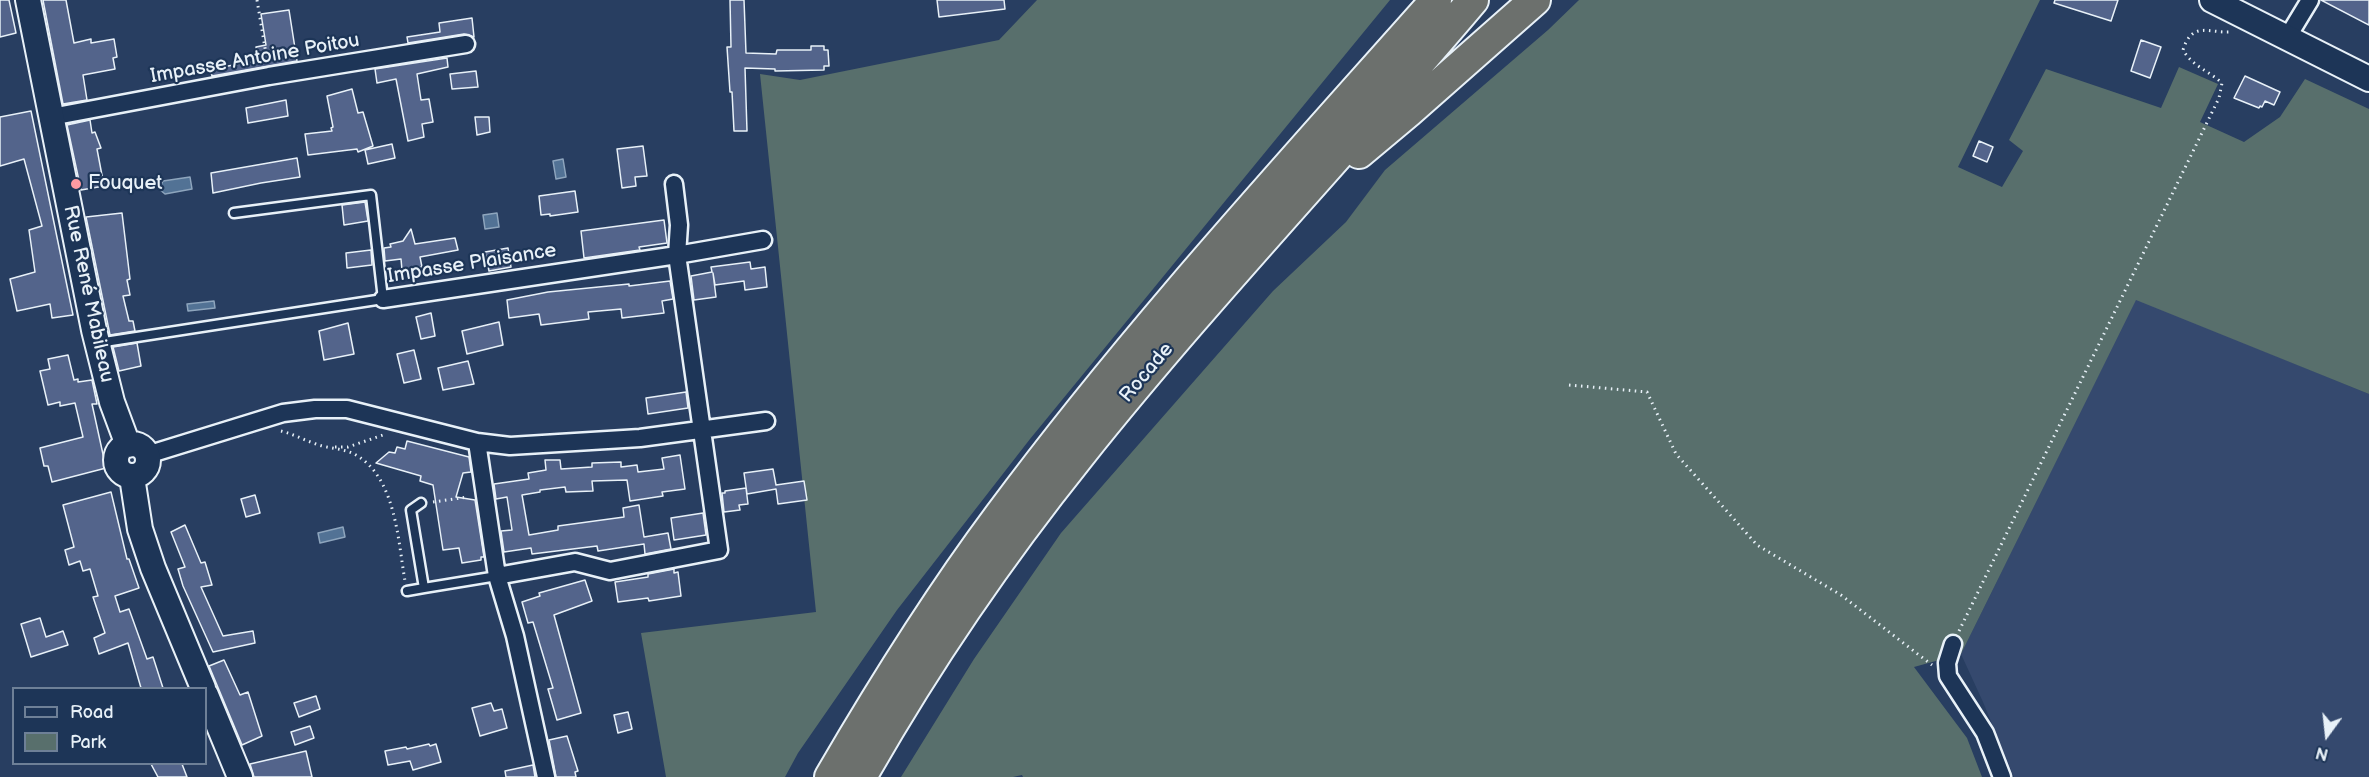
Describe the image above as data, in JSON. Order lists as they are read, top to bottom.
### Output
{
  "streets": {
    "highway": ["Rocade"],
    "main road": ["Rue René Mabileau"],
    "street": ["Impasse Antoine Poitou", "Impasse Plaisance"]
  },
  "crossings": [
    ["Impasse Antoine Poitou", "Rue René Mabileau"],
    ["Impasse Plaisance", "Rue René Mabileau"]
  ],
  "places": ["Fouquet"],
  "legend": ["Road", "Park"],
  "north": "bottom"
}
